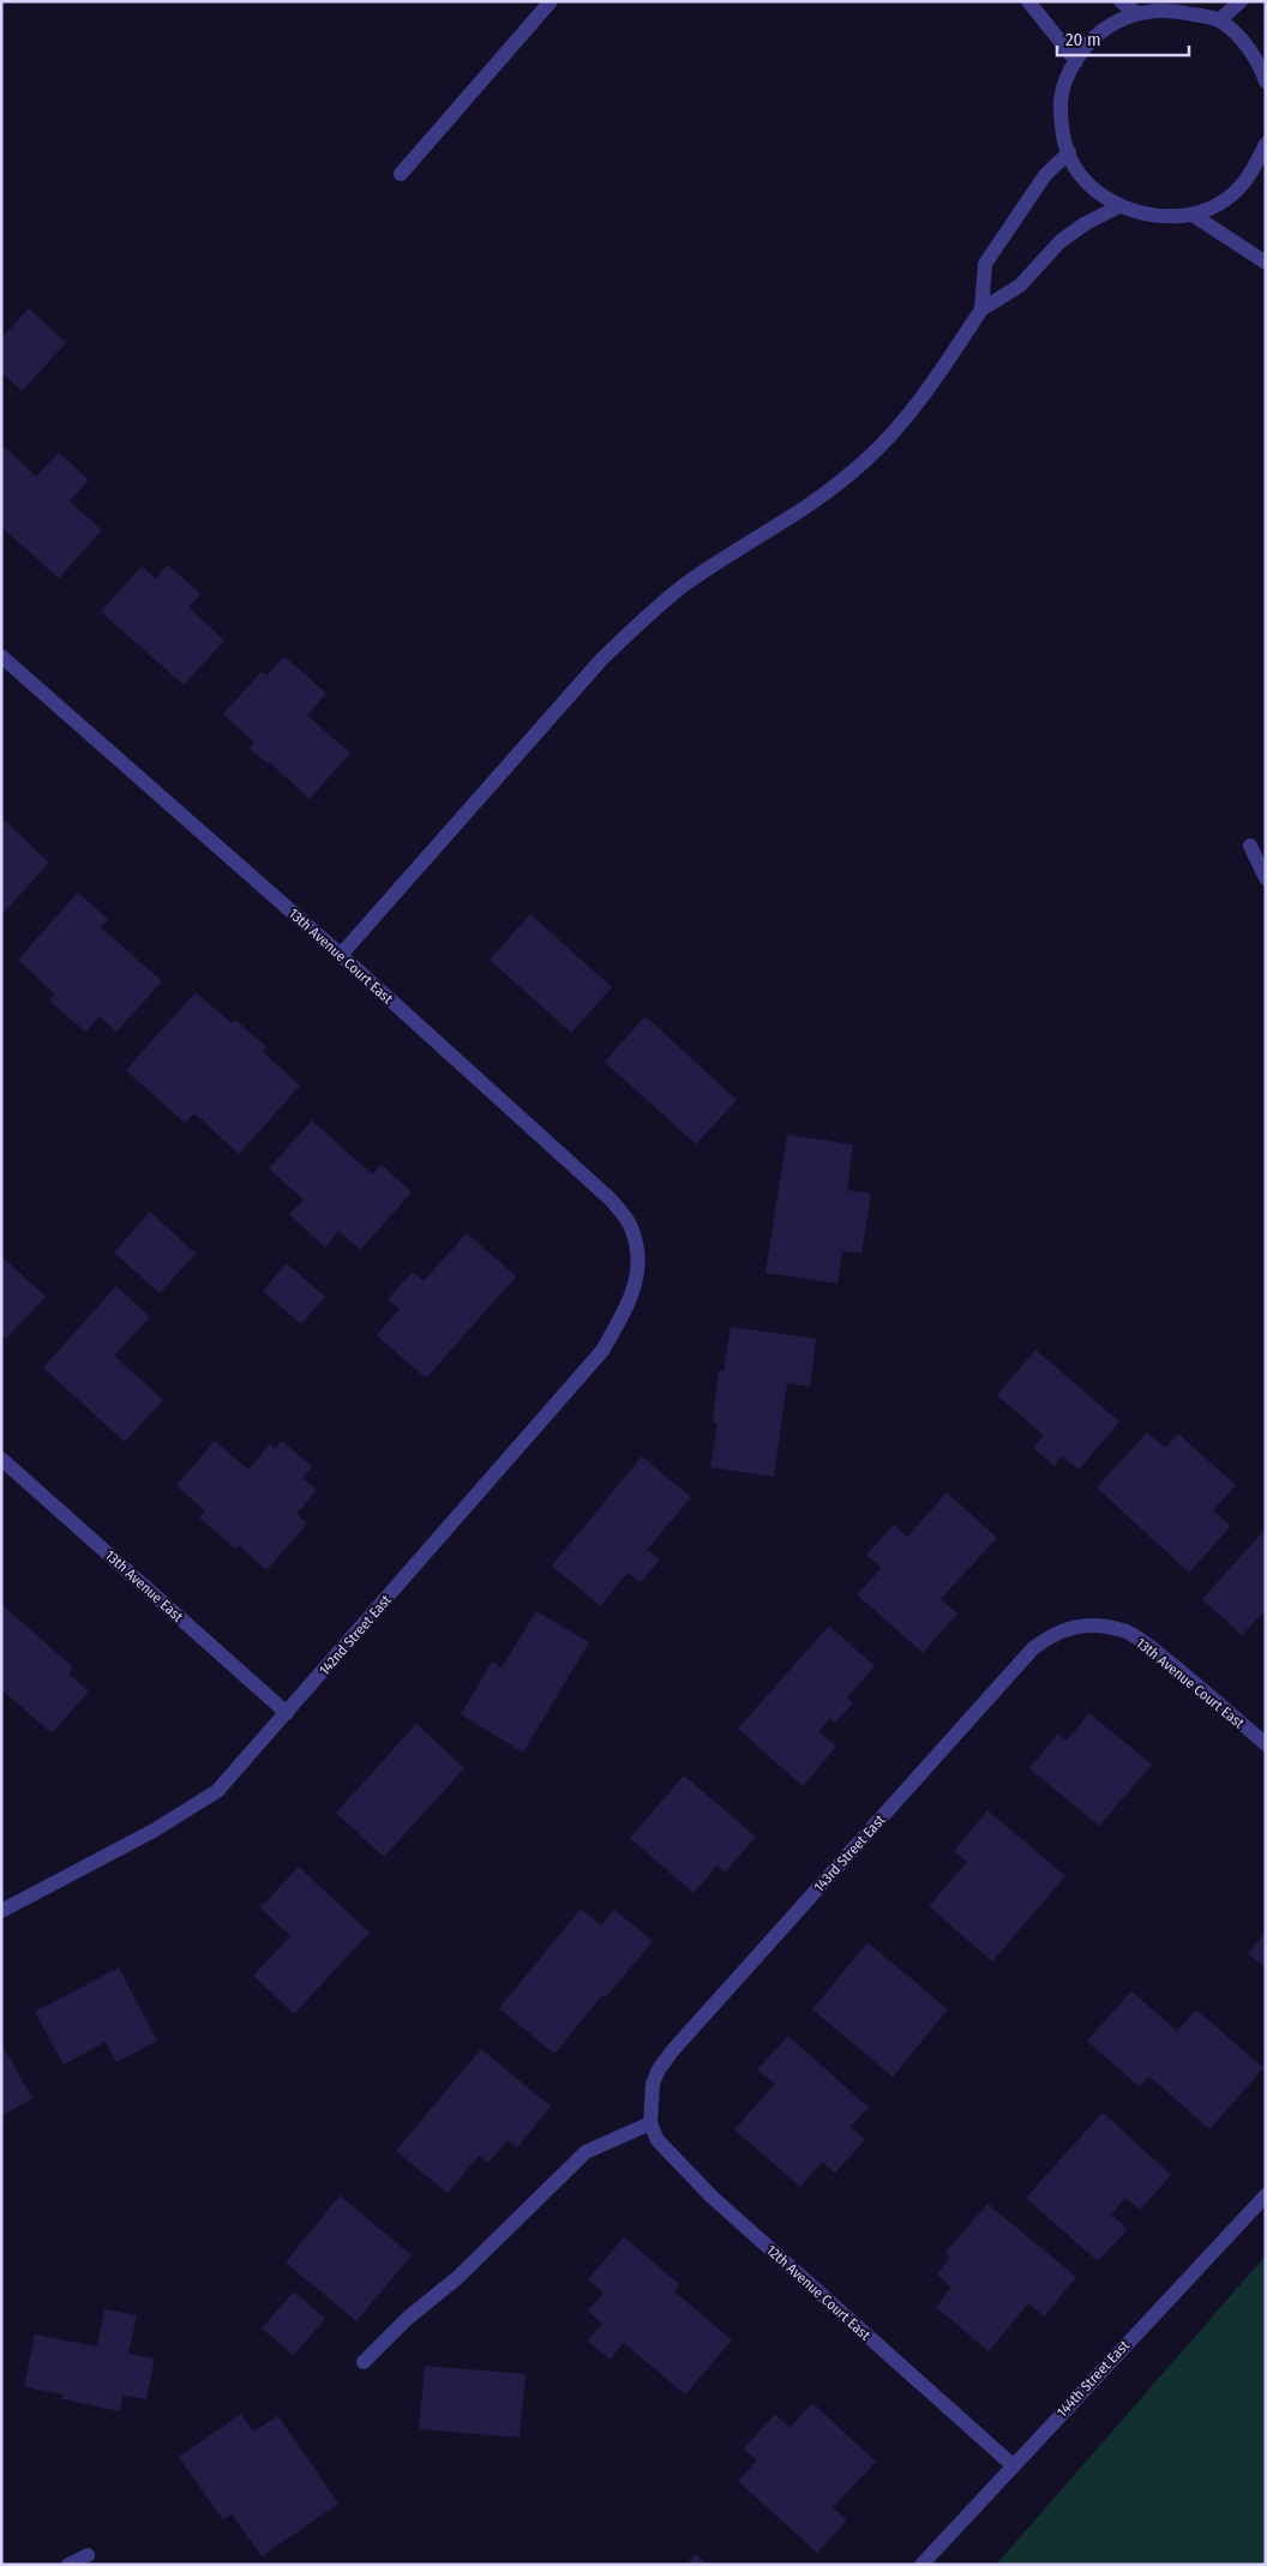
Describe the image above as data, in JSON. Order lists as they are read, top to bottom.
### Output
{
  "streets": {
    "street": [
      "13th Avenue Court East",
      "13th Avenue East",
      "142nd Street East",
      "143rd Street East",
      "12th Avenue Court East",
      "144th Street East"
    ]
  },
  "crossings": [
    ["13th Avenue Court East", "142nd Street East"],
    ["13th Avenue Court East", "143rd Street East"],
    ["13th Avenue East", "142nd Street East"],
    ["143rd Street East", "12th Avenue Court East"],
    ["12th Avenue Court East", "144th Street East"]
  ],
  "scale_bar": "20 m"
}
